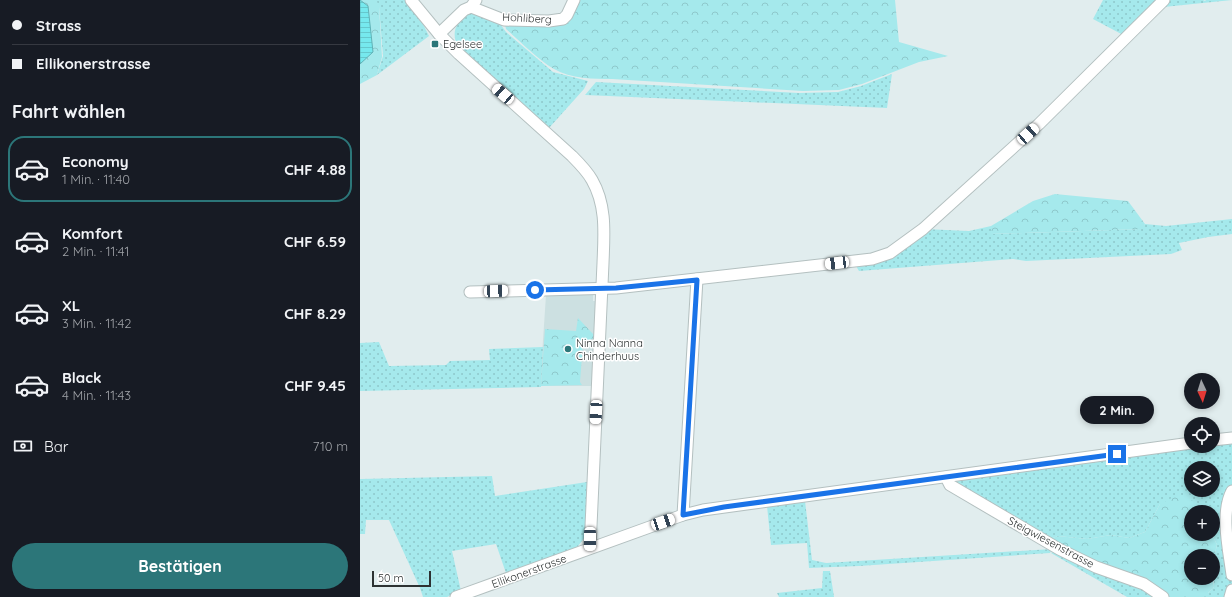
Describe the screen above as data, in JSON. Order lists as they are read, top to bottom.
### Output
{
  "streets": {
    "street": ["Hohliberg", "Steigwiesenstrasse", "Ellikonerstrasse"]
  },
  "crossings": [
    ["Steigwiesenstrasse", "Ellikonerstrasse"]
  ],
  "places": {
    "transit": ["Egelsee"],
    "other": ["Ninna Nanna Chinderhuus"]
  },
  "scale_bar": "50 m",
  "north": "bottom",
  "page": {
    "banner": ["Strass", "Ellikonerstrasse"],
    "heading": "Fahrt wählen",
    "list": [
      {
        "name": "Economy",
        "note": "1 Min. · 11:40",
        "value": "CHF 4.88"
      },
      {
        "name": "Komfort",
        "note": "2 Min. · 11:41",
        "value": "CHF 6.59"
      },
      {
        "name": "XL",
        "note": "3 Min. · 11:42",
        "value": "CHF 8.29"
      },
      {
        "name": "Black",
        "note": "4 Min. · 11:43",
        "value": "CHF 9.45"
      }
    ],
    "map_buttons": ["+", "−"],
    "bubble": "2 Min.",
    "pay": ["Bar", "710 m"],
    "buttons": "Bestätigen",
    "scale": "50 m"
  }
}
